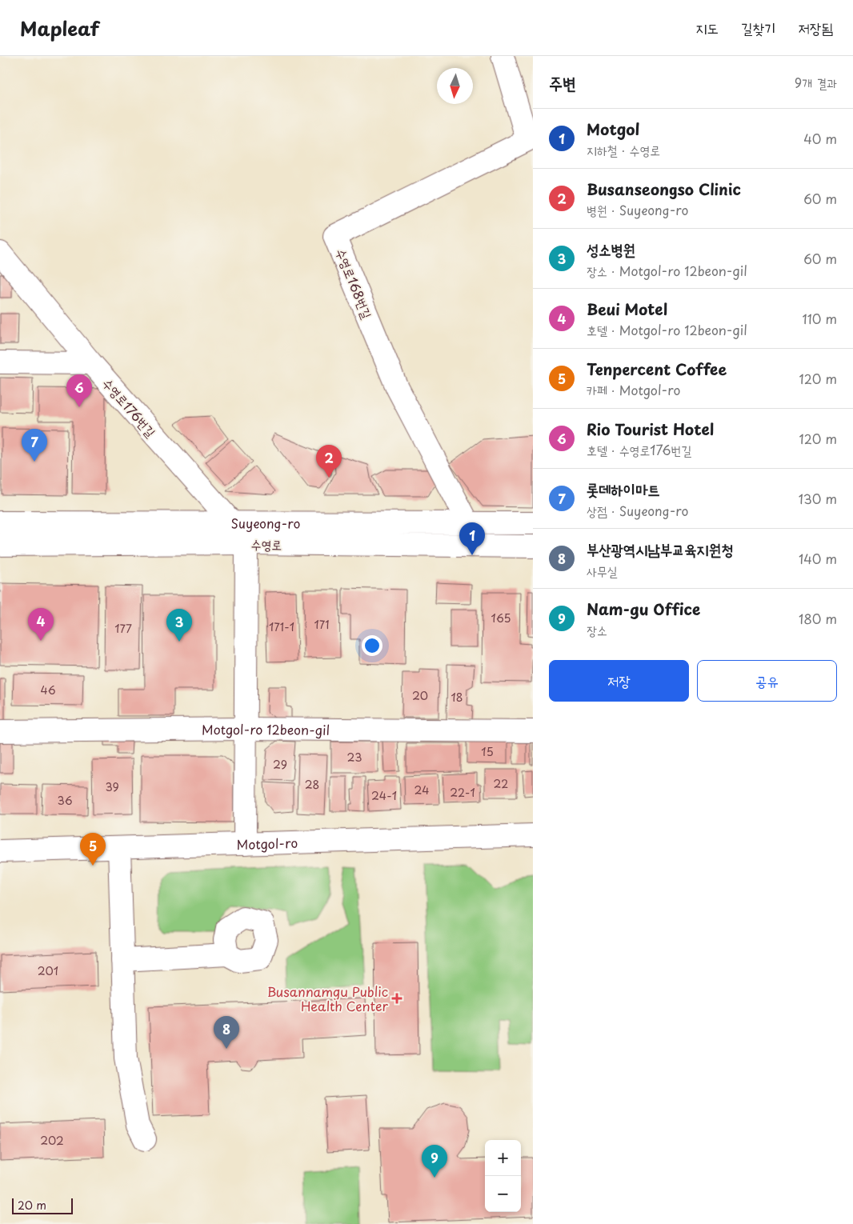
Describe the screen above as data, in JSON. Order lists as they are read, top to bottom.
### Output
{
  "streets": {
    "street": [
      "수영로168번길",
      "수영로176번길",
      "Suyeong-ro",
      "수영로",
      "Motgol-ro 12beon-gil",
      "Motgol-ro"
    ]
  },
  "crossings": [
    ["수영로168번길", "Suyeong-ro"],
    ["수영로176번길", "Suyeong-ro"]
  ],
  "places": {
    "health": ["Busannamgu Public Health Center"]
  },
  "house_numbers": [
    "165",
    "171",
    "171-1",
    "177",
    "46",
    "20",
    "18",
    "15",
    "23",
    "29",
    "22",
    "28",
    "39",
    "24",
    "22-1",
    "24-1",
    "36",
    "201",
    "202"
  ],
  "scale_bar": "20 m",
  "north": "bottom",
  "page": {
    "header": "Mapleaf",
    "nav": ["지도", "길찾기", "저장됨"],
    "heading": ["주변", "9개 결과"],
    "list": [
      {
        "mark": "1",
        "name": "Motgol",
        "note": "지하철 · 수영로",
        "value": "40 m"
      },
      {
        "mark": "2",
        "name": "Busanseongso Clinic",
        "note": "병원 · Suyeong-ro",
        "value": "60 m"
      },
      {
        "mark": "3",
        "name": "성소병원",
        "note": "장소 · Motgol-ro 12beon-gil",
        "value": "60 m"
      },
      {
        "mark": "4",
        "name": "Beui Motel",
        "note": "호텔 · Motgol-ro 12beon-gil",
        "value": "110 m"
      },
      {
        "mark": "5",
        "name": "Tenpercent Coffee",
        "note": "카페 · Motgol-ro",
        "value": "120 m"
      },
      {
        "mark": "6",
        "name": "Rio Tourist Hotel",
        "note": "호텔 · 수영로176번길",
        "value": "120 m"
      },
      {
        "mark": "7",
        "name": "롯데하이마트",
        "note": "상점 · Suyeong-ro",
        "value": "130 m"
      },
      {
        "mark": "8",
        "name": "부산광역시남부교육지원청",
        "note": "사무실",
        "value": "140 m"
      },
      {
        "mark": "9",
        "name": "Nam-gu Office",
        "note": "장소",
        "value": "180 m"
      }
    ],
    "pins": [
      "6",
      "7",
      "2",
      "1",
      "4",
      "3",
      "5",
      "8",
      "9"
    ],
    "buttons": ["저장", "공유"],
    "map_buttons": ["+", "−"],
    "scale": "20 m"
  }
}
